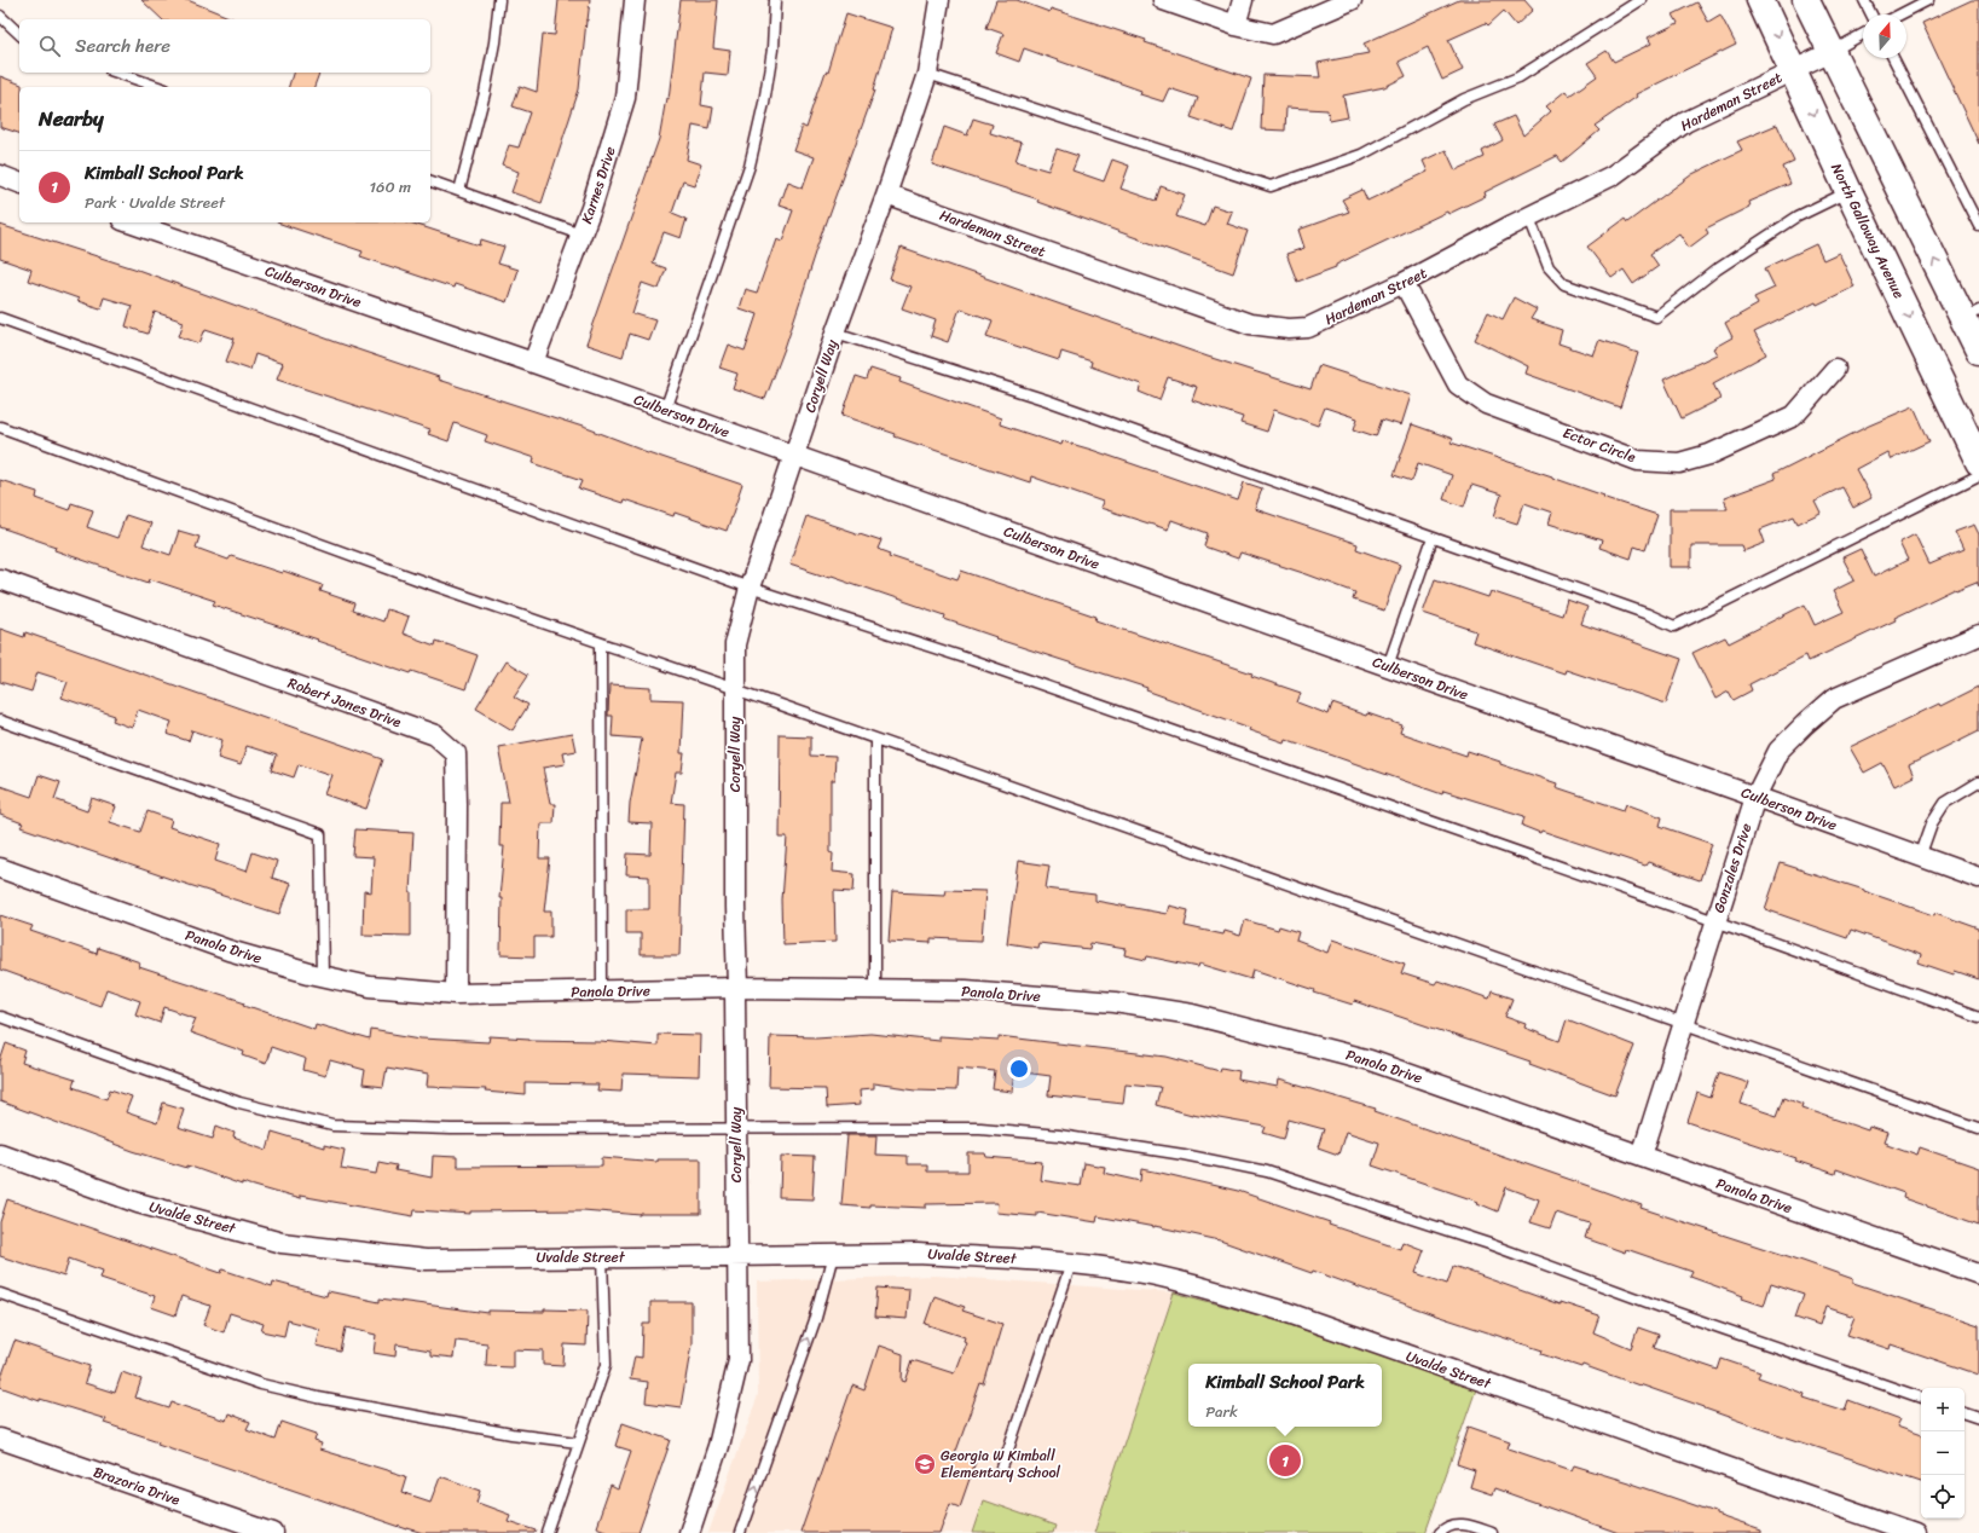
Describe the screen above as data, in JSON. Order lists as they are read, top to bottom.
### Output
{
  "streets": {
    "main road": ["North Galloway Avenue"],
    "street": [
      "Hardeman Street",
      "Karnes Drive",
      "Culberson Drive",
      "Coryell Way",
      "Ector Circle",
      "Robert Jones Drive",
      "Gonzales Drive",
      "Panola Drive",
      "Uvalde Street",
      "Brazoria Drive"
    ]
  },
  "crossings": [
    ["Hardeman Street", "North Galloway Avenue"],
    ["Hardeman Street", "Coryell Way"],
    ["Hardeman Street", "Ector Circle"],
    ["Karnes Drive", "Culberson Drive"],
    ["Culberson Drive", "Coryell Way"],
    ["Culberson Drive", "Gonzales Drive"],
    ["Coryell Way", "Panola Drive"],
    ["Coryell Way", "Uvalde Street"],
    ["Robert Jones Drive", "Panola Drive"],
    ["Gonzales Drive", "Panola Drive"]
  ],
  "places": {
    "school or university": ["Georgia W Kimball Elementary School"]
  },
  "north": "top",
  "page": {
    "search": "Search here",
    "heading": "Nearby",
    "list": [
      {
        "mark": "1",
        "name": "Kimball School Park",
        "note": "Park · Uvalde Street",
        "value": "160 m"
      }
    ],
    "popup": ["Kimball School Park", "Park"],
    "map_buttons": ["+", "−"],
    "pins": "1"
  }
}
